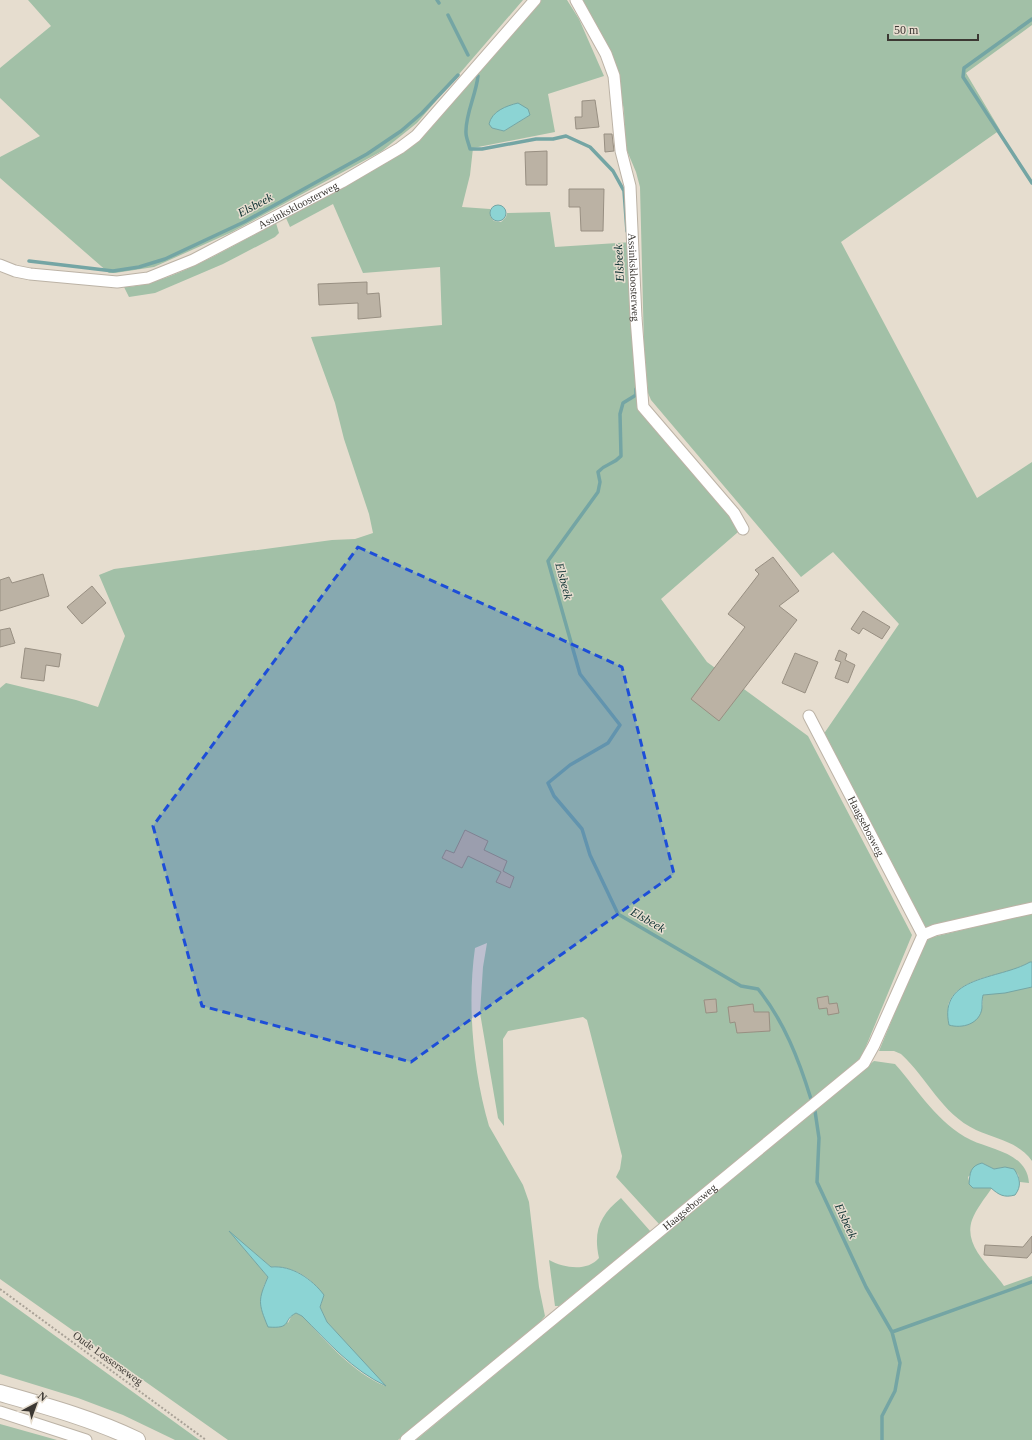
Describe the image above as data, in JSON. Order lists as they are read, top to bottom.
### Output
{
  "streets": {
    "street": ["Assinkskloosterweg", "Haagsebosweg"],
    "path": ["Oude Losserseweg"]
  },
  "water": ["Elsbeek"],
  "scale_bar": "50 m",
  "north": "top right"
}
